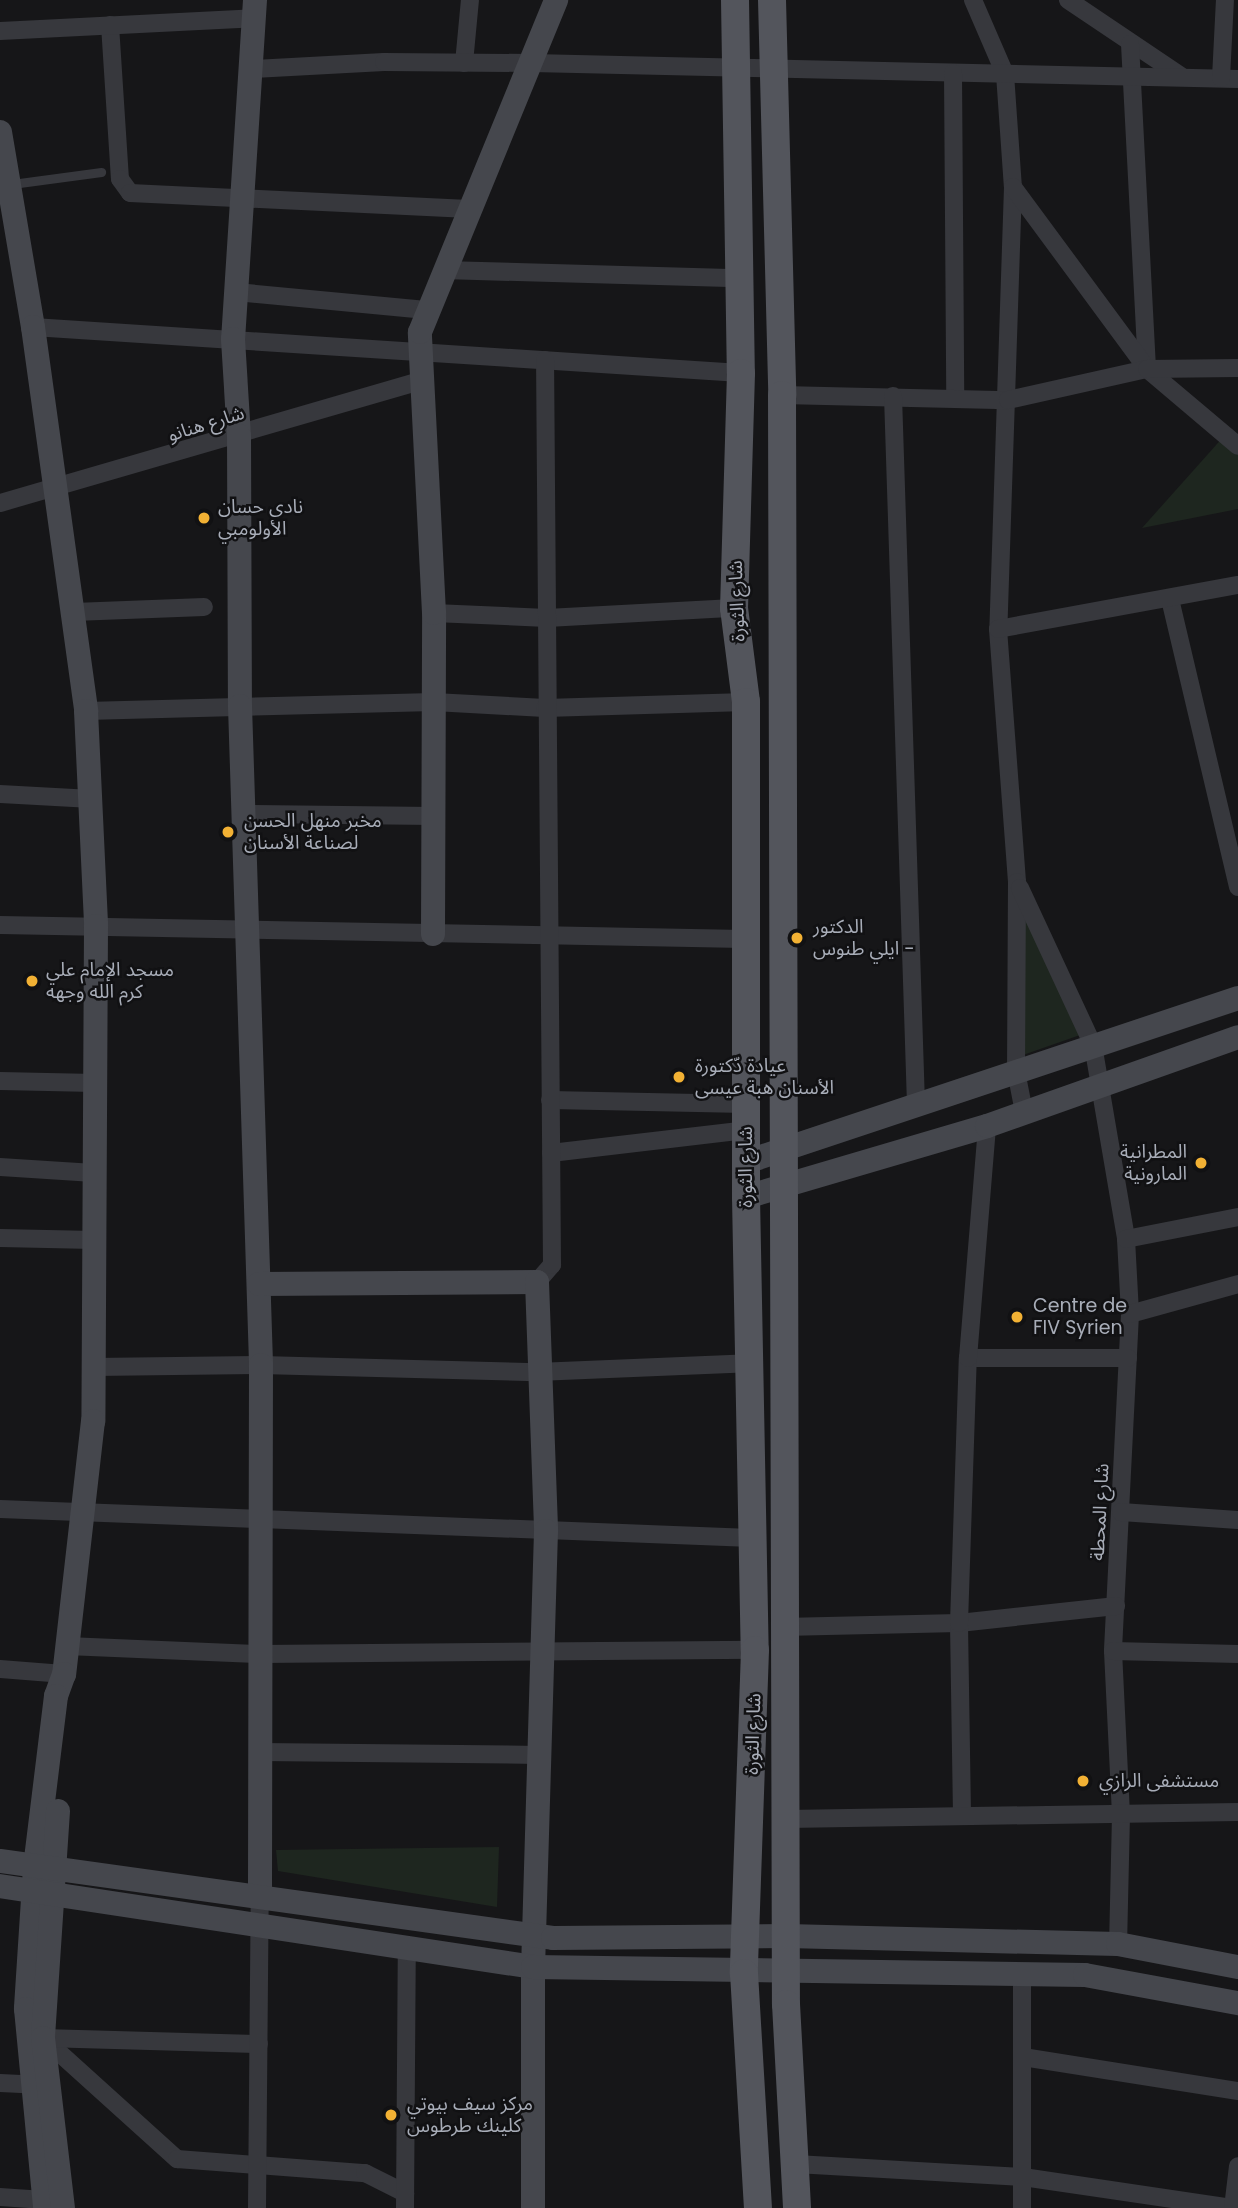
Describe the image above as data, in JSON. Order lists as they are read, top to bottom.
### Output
{
  "streets": {
    "main road": ["شارع الثورة"],
    "street": ["شارع هنانو", "شارع المحطة"]
  },
  "places": [
    "نادي حسان الأولومبي",
    "مخبر منهل الحسن لصناعة الأسنان",
    "الدكتور ايلي طنوس -",
    "مسجد الإمام علي كرم الله وجهه",
    "عيادة دّكتورة الأسنان هبة عيسى",
    "المطرانية المارونية",
    "Centre de FIV Syrien",
    "مستشفى الرازي",
    "مركز سيف بيوتي كلينك طرطوس"
  ]
}
